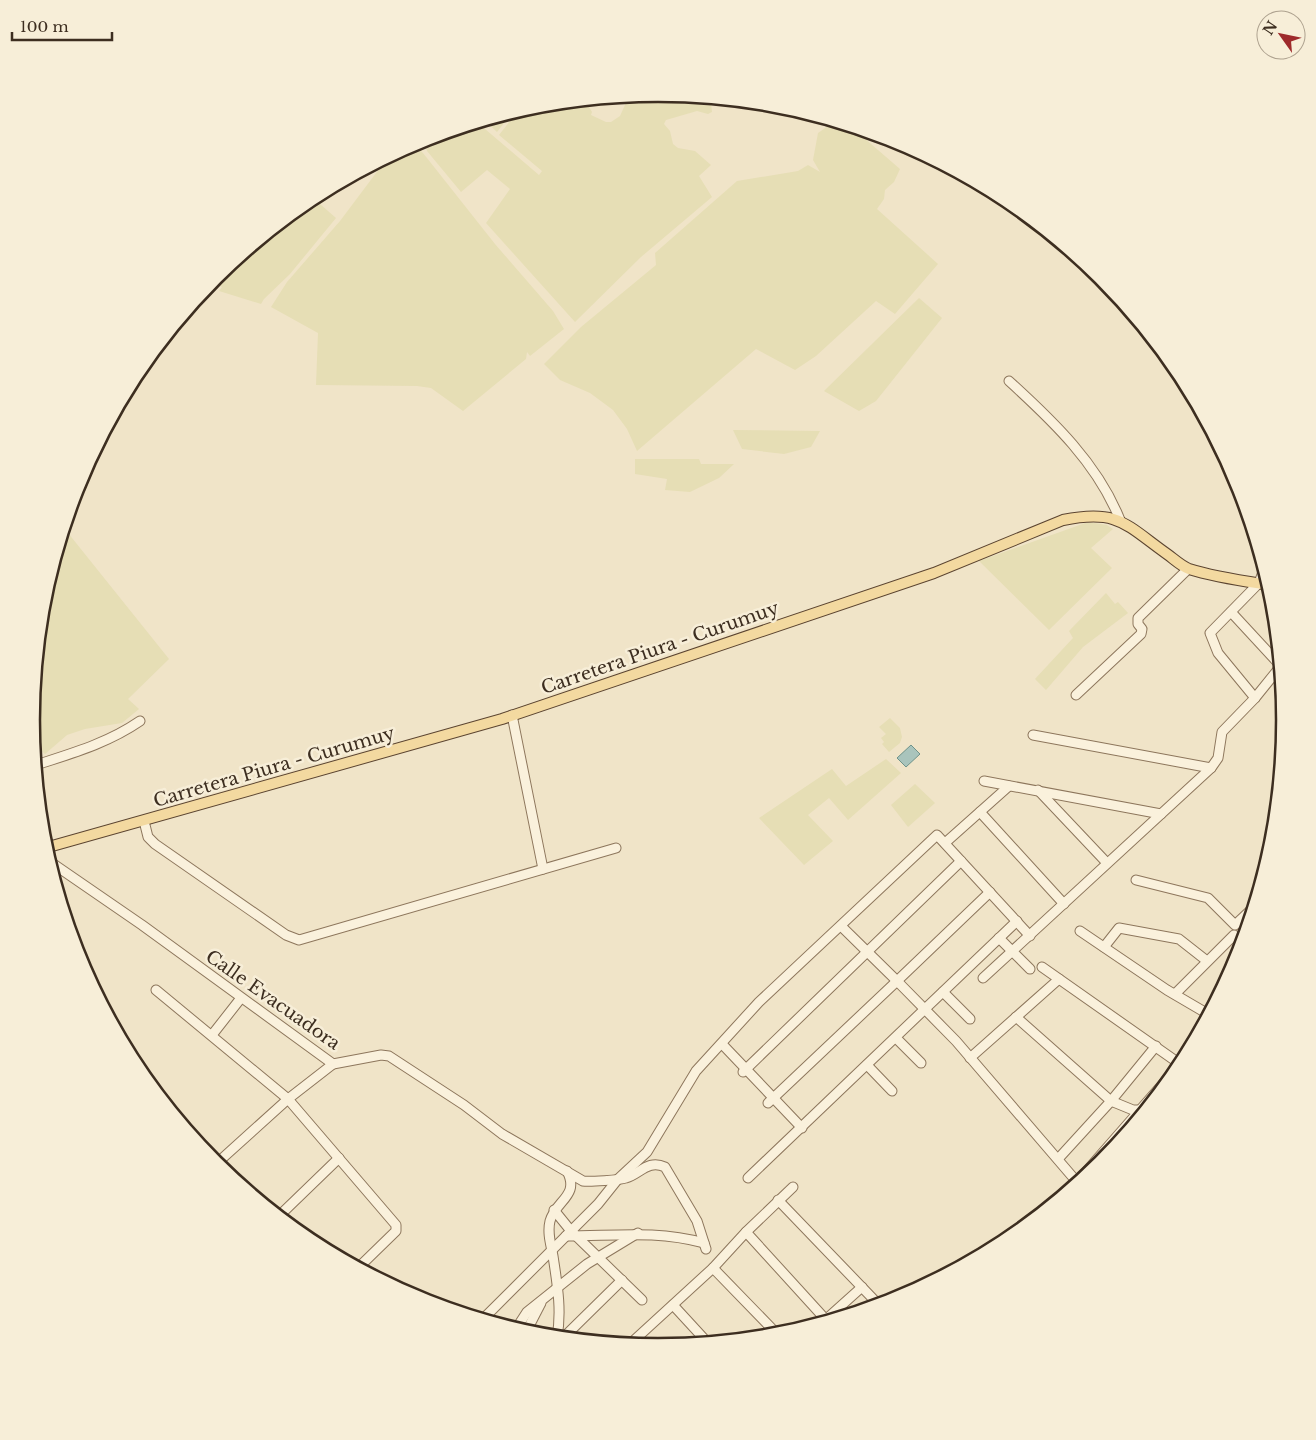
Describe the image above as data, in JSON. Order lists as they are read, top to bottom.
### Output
{
  "streets": {
    "main road": ["Carretera Piura - Curumuy"],
    "street": ["Calle Evacuadora"]
  },
  "scale_bar": "100 m",
  "north": "top left"
}
